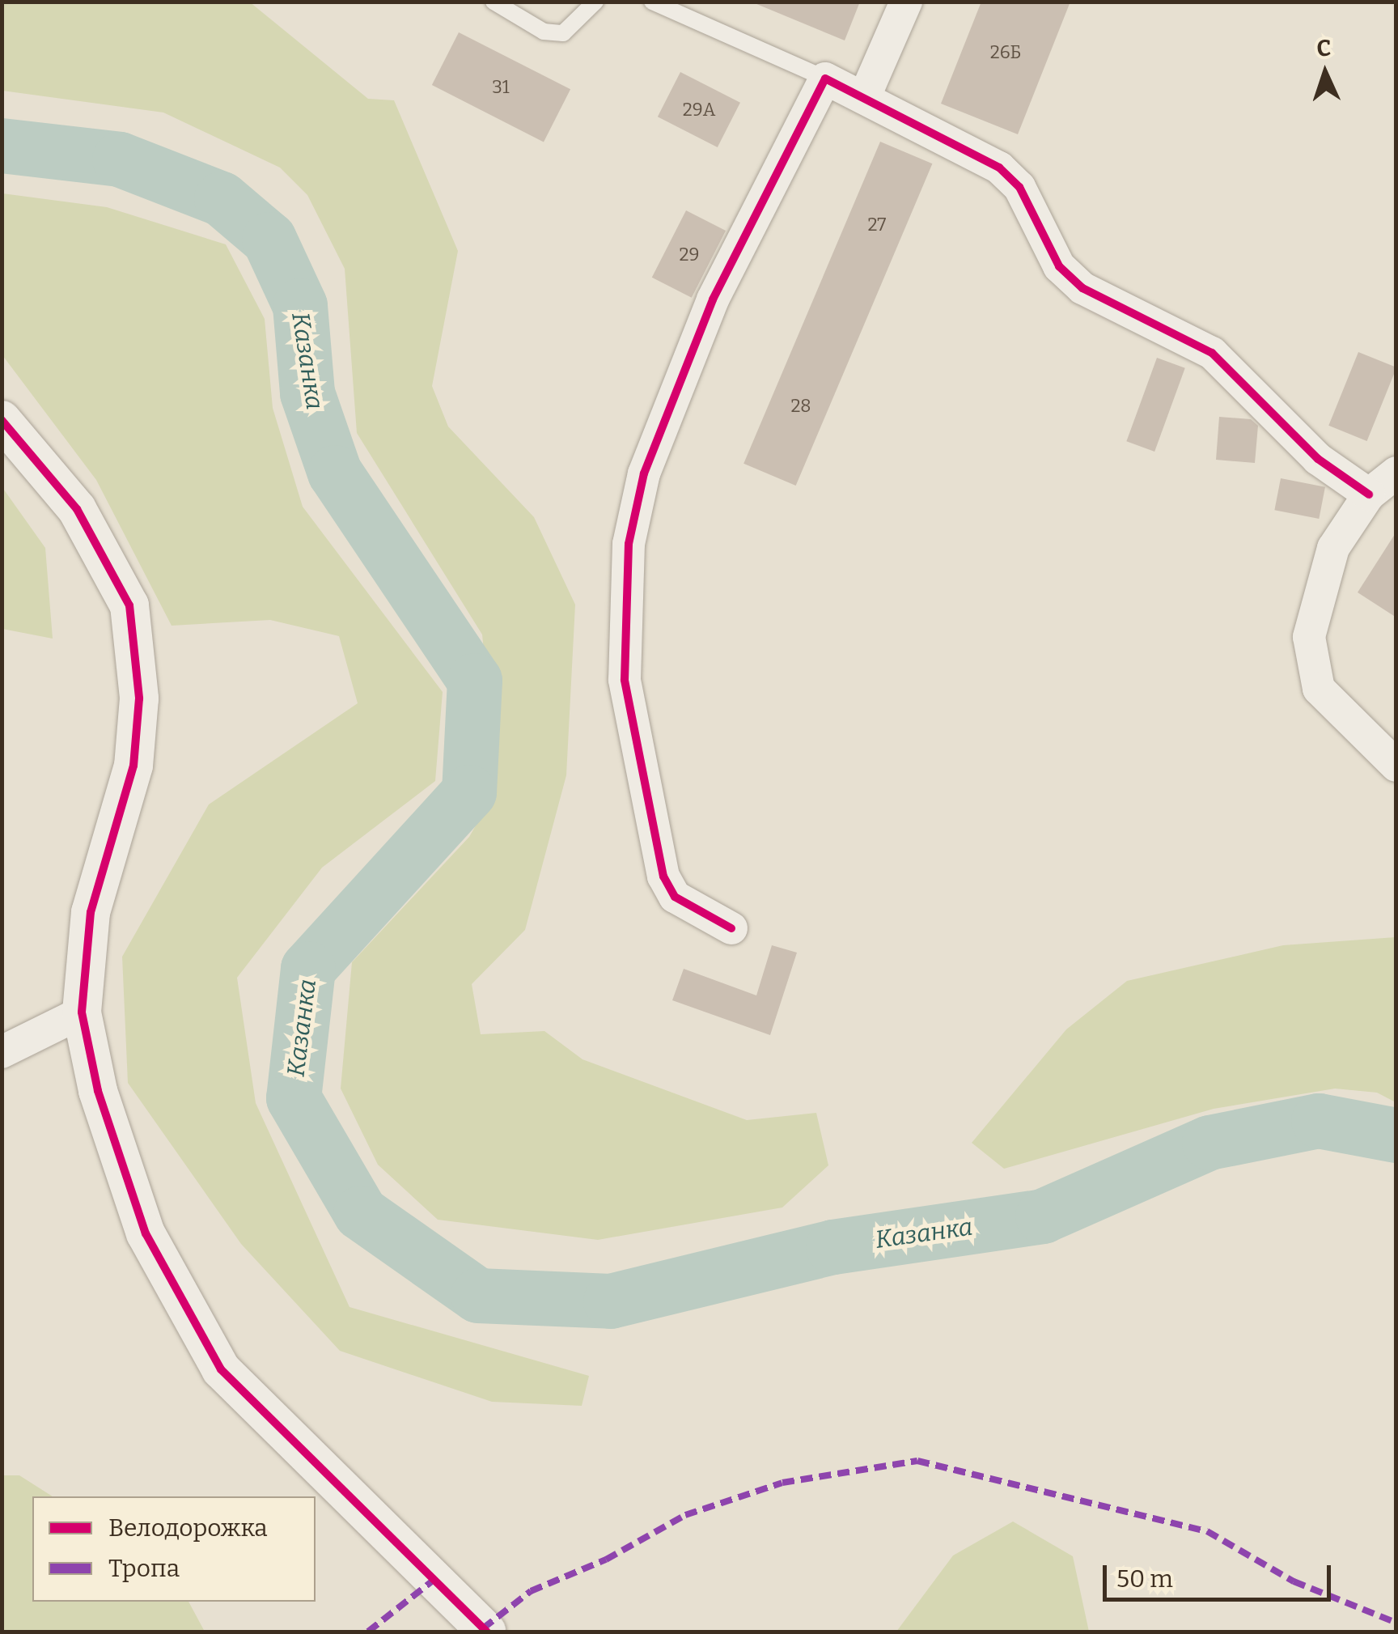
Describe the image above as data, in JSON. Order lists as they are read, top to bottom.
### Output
{
  "water": ["Казанка"],
  "house_numbers": [
    "26Б",
    "31",
    "29А",
    "27",
    "29",
    "28"
  ],
  "legend": ["Велодорожка", "Тропа"],
  "scale_bar": "50 m",
  "north": "top"
}
